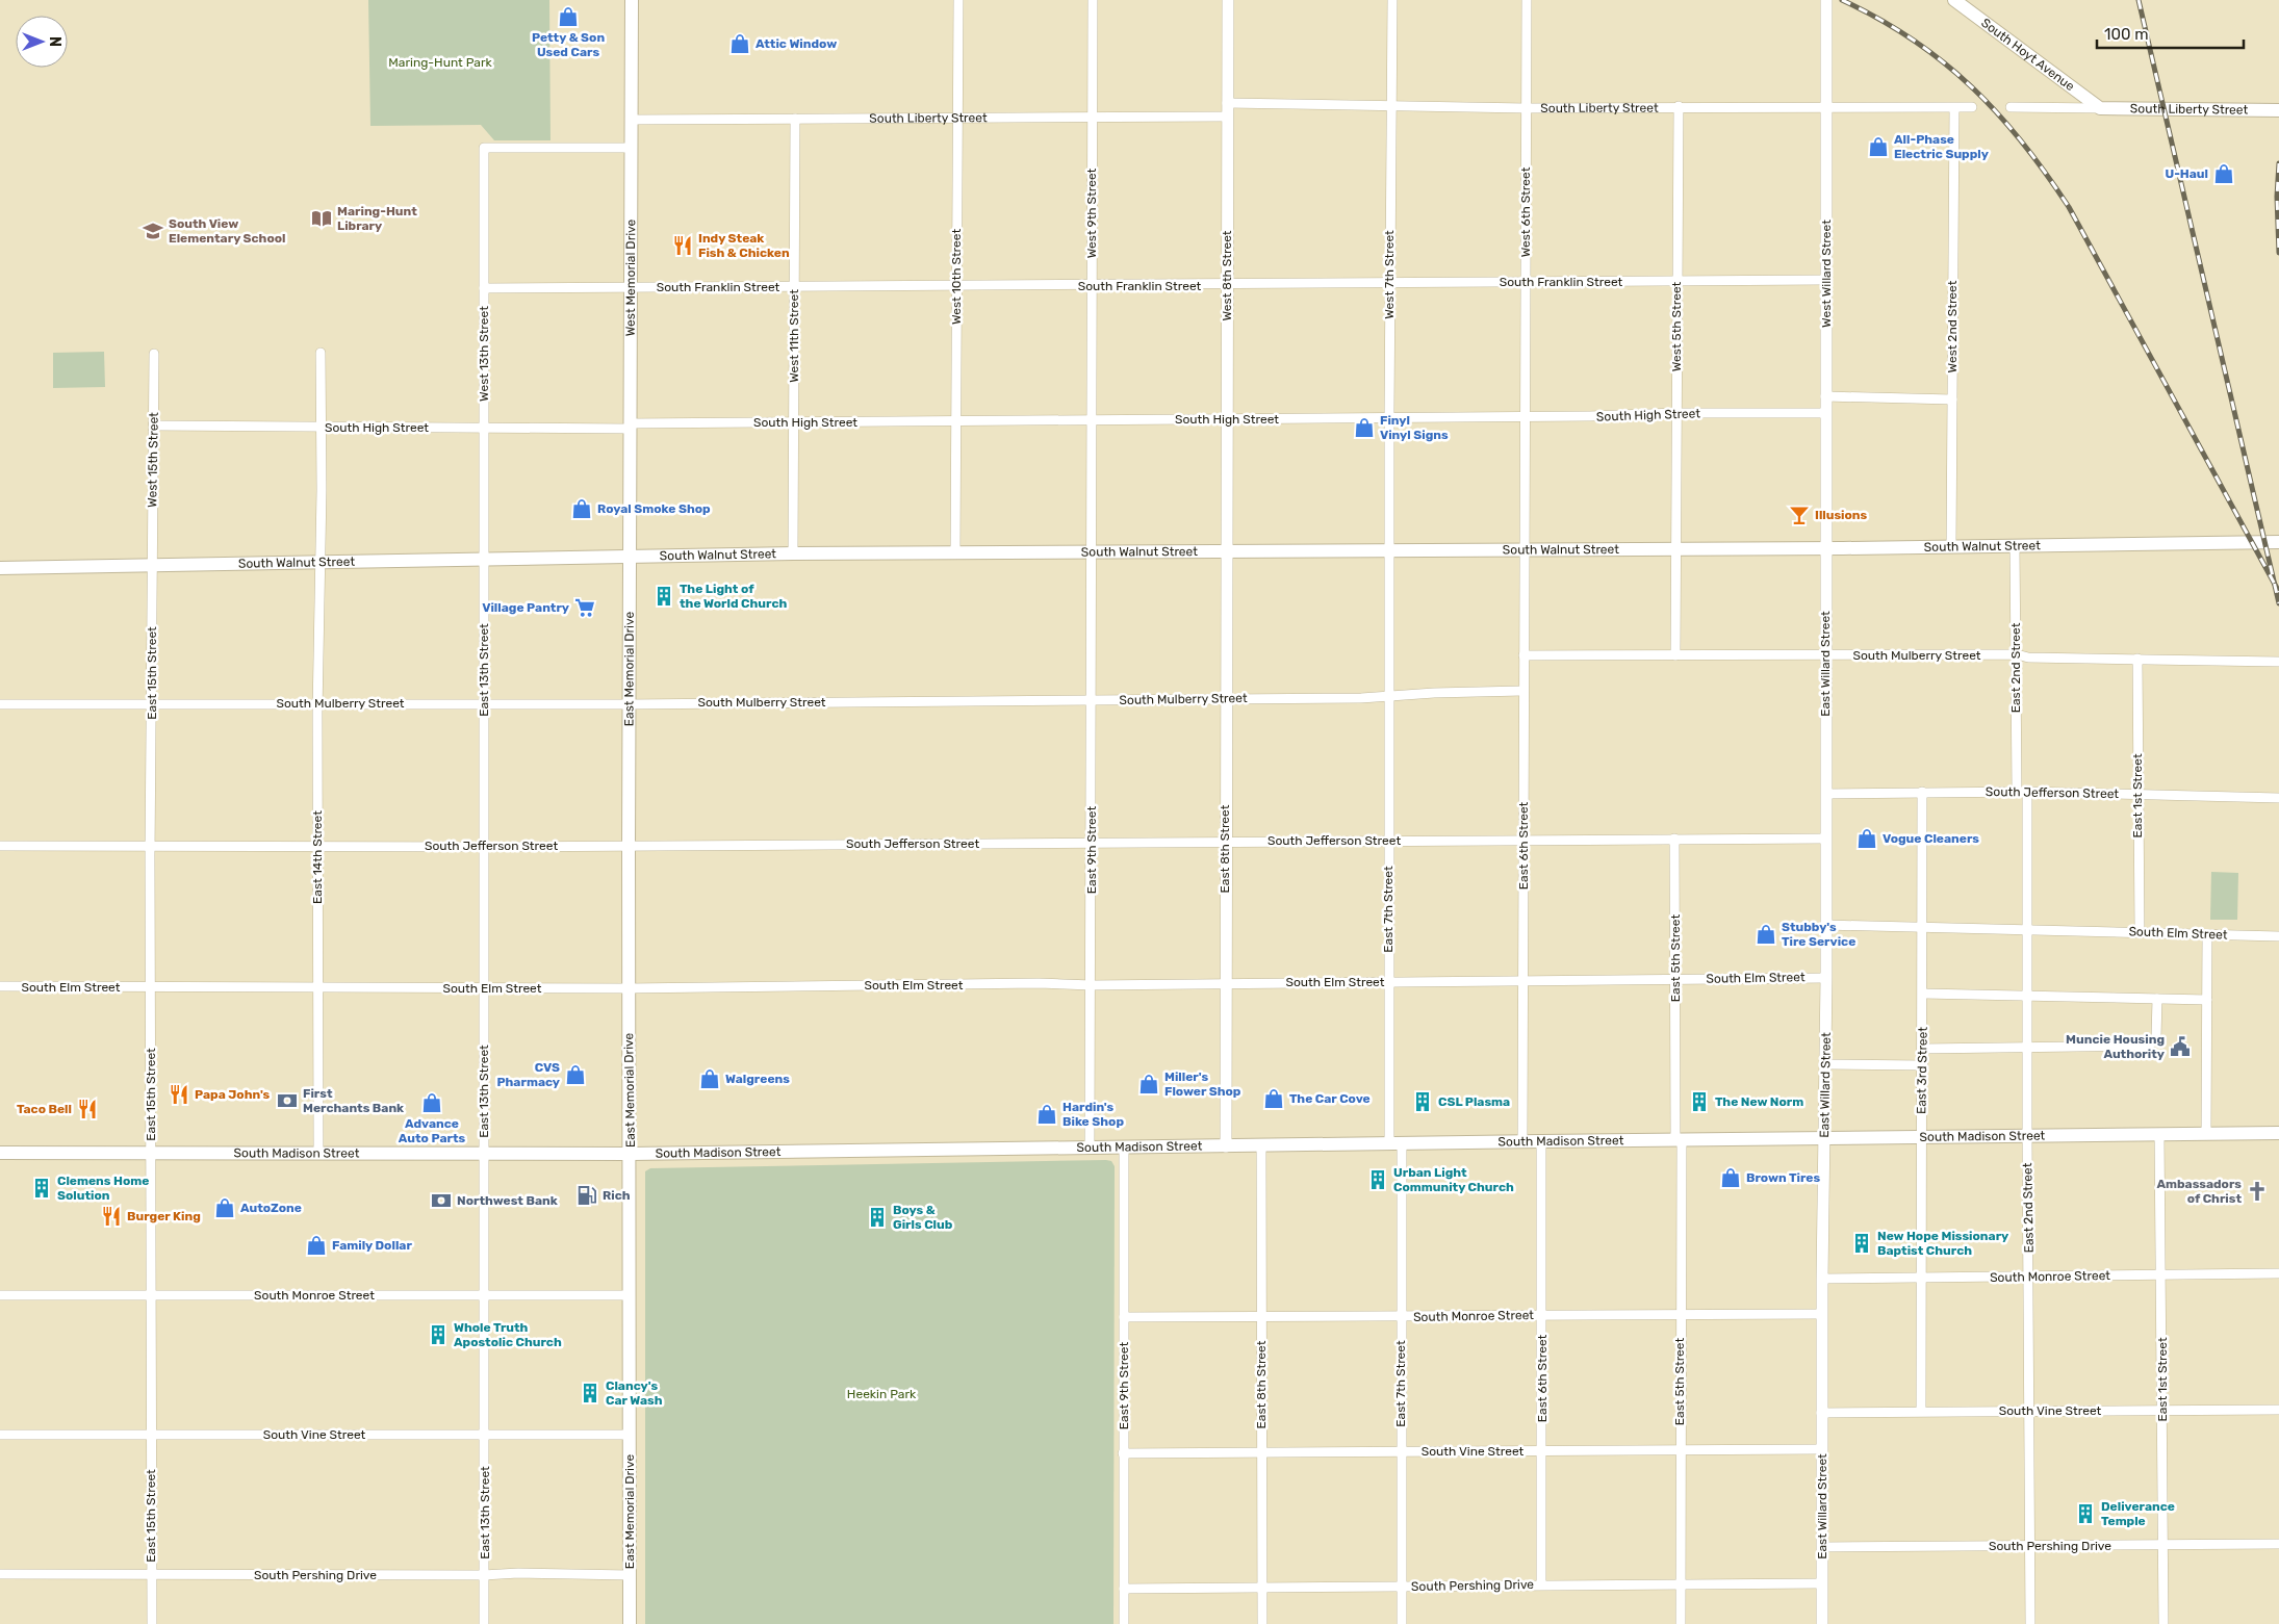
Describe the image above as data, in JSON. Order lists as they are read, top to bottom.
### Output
{
  "streets": {
    "main road": [
      "South Hoyt Avenue",
      "South Liberty Street",
      "West Memorial Drive",
      "South Walnut Street",
      "East Memorial Drive",
      "South Madison Street"
    ],
    "street": [
      "West 6th Street",
      "West 9th Street",
      "West Willard Street",
      "West 7th Street",
      "West 8th Street",
      "West 10th Street",
      "South Franklin Street",
      "West 5th Street",
      "West 2nd Street",
      "West 11th Street",
      "West 13th Street",
      "South High Street",
      "West 15th Street",
      "South Mulberry Street",
      "East Willard Street",
      "East 2nd Street",
      "East 13th Street",
      "East 15th Street",
      "South Jefferson Street",
      "East 1st Street",
      "East 6th Street",
      "East 8th Street",
      "East 9th Street",
      "East 14th Street",
      "East 7th Street",
      "South Elm Street",
      "East 5th Street",
      "East 3rd Street",
      "South Monroe Street",
      "South Vine Street",
      "South Pershing Drive"
    ]
  },
  "crossings": [
    ["South Hoyt Avenue", "South Liberty Street"],
    ["South Liberty Street", "West 6th Street"],
    ["South Liberty Street", "West 9th Street"],
    ["South Liberty Street", "West Willard Street"],
    ["South Liberty Street", "West 7th Street"],
    ["South Liberty Street", "West 8th Street"],
    ["South Liberty Street", "West 10th Street"],
    ["South Liberty Street", "West Memorial Drive"],
    ["South Liberty Street", "West 5th Street"],
    ["South Liberty Street", "West 2nd Street"],
    ["South Liberty Street", "West 11th Street"],
    ["West 6th Street", "South Franklin Street"],
    ["West 6th Street", "South High Street"],
    ["West 6th Street", "South Walnut Street"],
    ["West 6th Street", "East 6th Street"],
    ["West 9th Street", "South Franklin Street"],
    ["West 9th Street", "South High Street"],
    ["West 9th Street", "South Walnut Street"],
    ["West 9th Street", "East 9th Street"],
    ["West Willard Street", "South Franklin Street"],
    ["West Willard Street", "South High Street"],
    ["West Willard Street", "South Walnut Street"],
    ["West Willard Street", "East Willard Street"],
    ["West 7th Street", "South Franklin Street"],
    ["West 7th Street", "South High Street"],
    ["West 7th Street", "South Walnut Street"],
    ["West 7th Street", "East 7th Street"],
    ["West 8th Street", "South Franklin Street"],
    ["West 8th Street", "South High Street"],
    ["West 8th Street", "South Walnut Street"],
    ["West 8th Street", "East 8th Street"],
    ["West 10th Street", "South Franklin Street"],
    ["West 10th Street", "South High Street"],
    ["West 10th Street", "South Walnut Street"],
    ["West Memorial Drive", "South Franklin Street"],
    ["West Memorial Drive", "West 13th Street"],
    ["West Memorial Drive", "South High Street"],
    ["West Memorial Drive", "South Walnut Street"],
    ["West Memorial Drive", "East Memorial Drive"],
    ["South Franklin Street", "West 5th Street"],
    ["South Franklin Street", "West 11th Street"],
    ["South Franklin Street", "West 13th Street"],
    ["West 5th Street", "South High Street"],
    ["West 5th Street", "South Walnut Street"],
    ["West 2nd Street", "South Walnut Street"],
    ["West 11th Street", "South High Street"],
    ["West 11th Street", "South Walnut Street"],
    ["West 13th Street", "South High Street"],
    ["West 13th Street", "South Walnut Street"],
    ["West 13th Street", "East 13th Street"],
    ["South High Street", "West 15th Street"],
    ["South High Street", "East 14th Street"],
    ["West 15th Street", "South Walnut Street"],
    ["West 15th Street", "East 15th Street"],
    ["South Walnut Street", "East Willard Street"],
    ["South Walnut Street", "East 2nd Street"],
    ["South Walnut Street", "East Memorial Drive"],
    ["South Walnut Street", "East 13th Street"],
    ["South Walnut Street", "East 15th Street"],
    ["South Walnut Street", "East 6th Street"],
    ["South Walnut Street", "East 8th Street"],
    ["South Walnut Street", "East 9th Street"],
    ["South Walnut Street", "East 14th Street"],
    ["South Walnut Street", "East 7th Street"],
    ["South Mulberry Street", "East Willard Street"],
    ["South Mulberry Street", "East 2nd Street"],
    ["South Mulberry Street", "East Memorial Drive"],
    ["South Mulberry Street", "East 13th Street"],
    ["South Mulberry Street", "East 15th Street"],
    ["South Mulberry Street", "East 1st Street"],
    ["South Mulberry Street", "East 6th Street"],
    ["South Mulberry Street", "East 8th Street"],
    ["South Mulberry Street", "East 9th Street"],
    ["South Mulberry Street", "East 14th Street"],
    ["South Mulberry Street", "East 7th Street"],
    ["East Willard Street", "South Jefferson Street"],
    ["East Willard Street", "South Elm Street"],
    ["East Willard Street", "South Madison Street"],
    ["East Willard Street", "South Monroe Street"],
    ["East Willard Street", "South Vine Street"],
    ["East Willard Street", "South Pershing Drive"],
    ["East 2nd Street", "South Jefferson Street"],
    ["East 2nd Street", "South Elm Street"],
    ["East 2nd Street", "South Madison Street"],
    ["East 2nd Street", "South Monroe Street"],
    ["East 2nd Street", "South Vine Street"],
    ["East 2nd Street", "South Pershing Drive"],
    ["East Memorial Drive", "South Jefferson Street"],
    ["East Memorial Drive", "South Elm Street"],
    ["East Memorial Drive", "South Madison Street"],
    ["East Memorial Drive", "South Monroe Street"],
    ["East Memorial Drive", "South Vine Street"],
    ["East Memorial Drive", "South Pershing Drive"],
    ["East 13th Street", "South Jefferson Street"],
    ["East 13th Street", "South Elm Street"],
    ["East 13th Street", "South Madison Street"],
    ["East 13th Street", "South Monroe Street"],
    ["East 13th Street", "South Vine Street"],
    ["East 13th Street", "South Pershing Drive"],
    ["East 15th Street", "South Jefferson Street"],
    ["East 15th Street", "South Elm Street"],
    ["East 15th Street", "South Madison Street"],
    ["East 15th Street", "South Monroe Street"],
    ["East 15th Street", "South Vine Street"],
    ["East 15th Street", "South Pershing Drive"],
    ["South Jefferson Street", "East 1st Street"],
    ["South Jefferson Street", "East 6th Street"],
    ["South Jefferson Street", "East 8th Street"],
    ["South Jefferson Street", "East 9th Street"],
    ["South Jefferson Street", "East 14th Street"],
    ["South Jefferson Street", "East 7th Street"],
    ["South Jefferson Street", "East 5th Street"],
    ["South Jefferson Street", "East 3rd Street"],
    ["East 1st Street", "South Elm Street"],
    ["East 1st Street", "South Madison Street"],
    ["East 1st Street", "South Monroe Street"],
    ["East 1st Street", "South Vine Street"],
    ["East 1st Street", "South Pershing Drive"],
    ["East 6th Street", "South Elm Street"],
    ["East 6th Street", "South Madison Street"],
    ["East 6th Street", "South Monroe Street"],
    ["East 6th Street", "South Vine Street"],
    ["East 6th Street", "South Pershing Drive"],
    ["East 8th Street", "South Elm Street"],
    ["East 8th Street", "South Madison Street"],
    ["East 8th Street", "South Monroe Street"],
    ["East 8th Street", "South Vine Street"],
    ["East 8th Street", "South Pershing Drive"],
    ["East 9th Street", "South Elm Street"],
    ["East 9th Street", "South Madison Street"],
    ["East 9th Street", "South Monroe Street"],
    ["East 9th Street", "South Vine Street"],
    ["East 9th Street", "South Pershing Drive"],
    ["East 14th Street", "South Elm Street"],
    ["East 14th Street", "South Madison Street"],
    ["East 7th Street", "South Elm Street"],
    ["East 7th Street", "South Madison Street"],
    ["East 7th Street", "South Monroe Street"],
    ["East 7th Street", "South Vine Street"],
    ["East 7th Street", "South Pershing Drive"],
    ["South Elm Street", "East 5th Street"],
    ["South Elm Street", "East 3rd Street"],
    ["East 5th Street", "South Madison Street"],
    ["East 5th Street", "South Monroe Street"],
    ["East 5th Street", "South Vine Street"],
    ["East 5th Street", "South Pershing Drive"],
    ["East 3rd Street", "South Madison Street"],
    ["East 3rd Street", "South Monroe Street"],
    ["East 3rd Street", "South Vine Street"]
  ],
  "parks": ["Maring-Hunt Park", "Heekin Park"],
  "places": {
    "shop": [
      "Petty & Son Used Cars",
      "Attic Window",
      "All-Phase Electric Supply",
      "U-Haul",
      "Finyl Vinyl Signs",
      "Royal Smoke Shop",
      "Vogue Cleaners",
      "Stubby's Tire Service",
      "CVS Pharmacy",
      "Walgreens",
      "Miller's Flower Shop",
      "The Car Cove",
      "Advance Auto Parts",
      "Hardin's Bike Shop",
      "Brown Tires",
      "AutoZone",
      "Family Dollar"
    ],
    "library": ["Maring-Hunt Library"],
    "school or university": ["South View Elementary School"],
    "restaurant": [
      "Indy Steak Fish & Chicken",
      "Papa John's",
      "Taco Bell",
      "Burger King"
    ],
    "bar": ["Illusions"],
    "building": [
      "The Light of the World Church",
      "CSL Plasma",
      "The New Norm",
      "Urban Light Community Church",
      "Clemens Home Solution",
      "Boys & Girls Club",
      "New Hope Missionary Baptist Church",
      "Whole Truth Apostolic Church",
      "Clancy's Car Wash",
      "Deliverance Temple"
    ],
    "supermarket": ["Village Pantry"],
    "public building": ["Muncie Housing Authority"],
    "bank": ["First Merchants Bank", "Northwest Bank"],
    "church": ["Ambassadors of Christ"],
    "fuel station": ["Rich"]
  },
  "scale_bar": "100 m",
  "north": "right"
}
